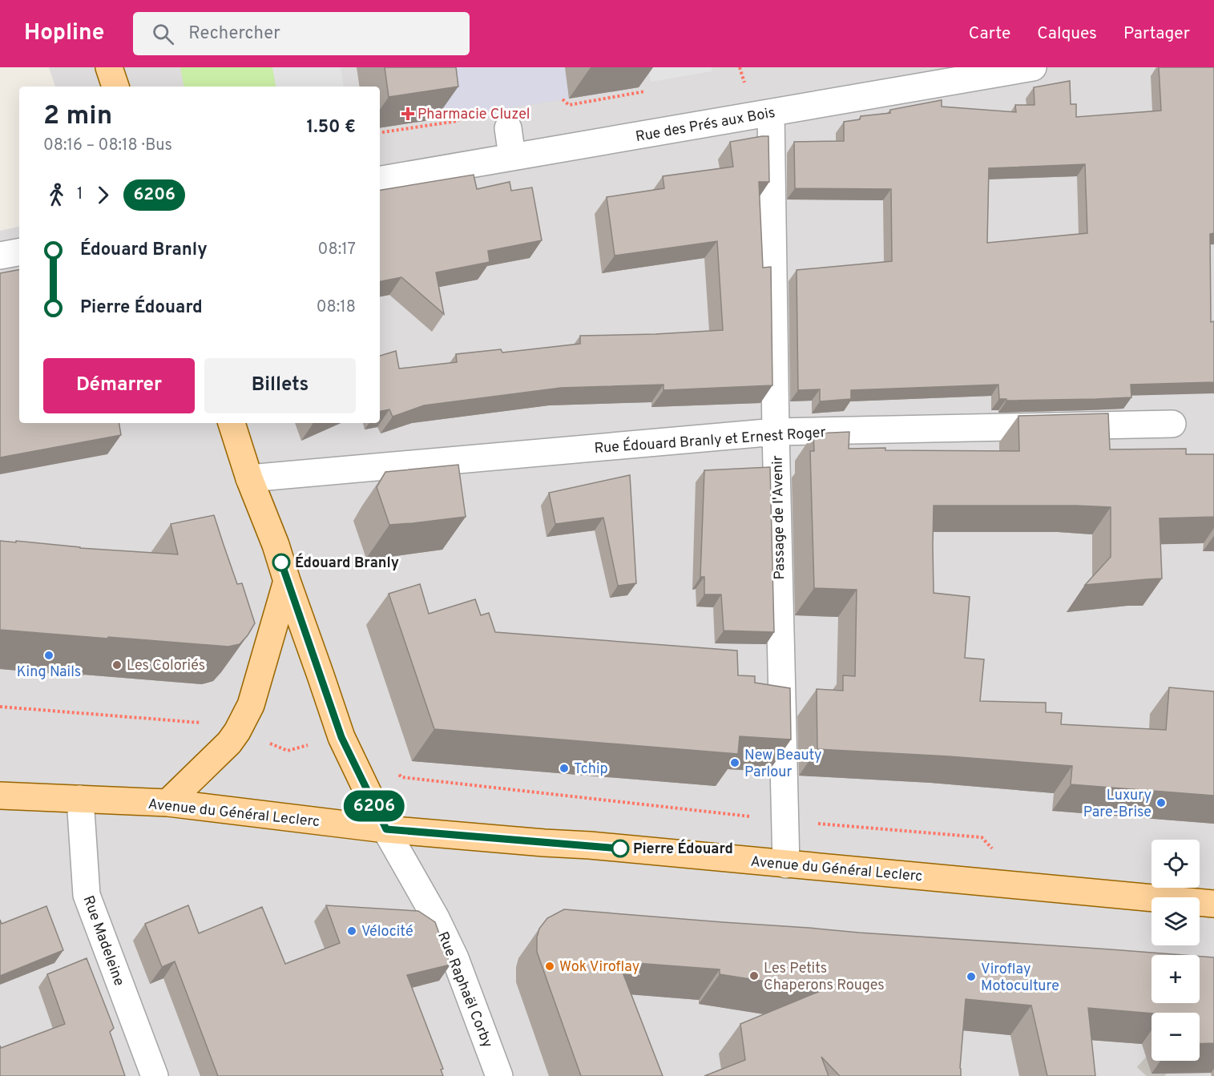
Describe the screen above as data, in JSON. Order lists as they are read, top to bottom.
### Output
{
  "streets": {
    "main road": ["Avenue du Général Leclerc"],
    "street": [
      "Rue des Prés aux Bois",
      "Rue Édouard Branly et Ernest Roger",
      "Passage de l'Avenir",
      "Rue Madeleine",
      "Rue Raphaël Corby"
    ]
  },
  "crossings": [
    ["Rue des Prés aux Bois", "Passage de l'Avenir"],
    ["Rue Édouard Branly et Ernest Roger", "Passage de l'Avenir"],
    ["Passage de l'Avenir", "Avenue du Général Leclerc"],
    ["Avenue du Général Leclerc", "Rue Madeleine"],
    ["Avenue du Général Leclerc", "Rue Raphaël Corby"]
  ],
  "places": {
    "health": ["Pharmacie Cluzel"],
    "other": [
      "Édouard Branly",
      "King Nails",
      "Les Coloriés",
      "New Beauty Parlour",
      "Tchip",
      "Luxury Pare-Brise",
      "Pierre Édouard",
      "Vélocité",
      "Wok Viroflay",
      "Les Petits Chaperons Rouges",
      "Viroflay Motoculture"
    ]
  },
  "lines": ["bus line 6206"],
  "page": {
    "header": "Hopline",
    "search": "Rechercher",
    "nav": ["Carte", "Calques", "Partager"],
    "on_map": "6206",
    "heading": ["2 min", "08:16 – 08:18 · Bus", "1.50 €"],
    "legs": ["1", "6206"],
    "list": [
      {
        "name": "Édouard Branly",
        "value": "08:17"
      },
      {
        "name": "Pierre Édouard",
        "value": "08:18"
      }
    ],
    "buttons": ["Démarrer", "Billets"],
    "map_buttons": ["+", "−"]
  }
}
